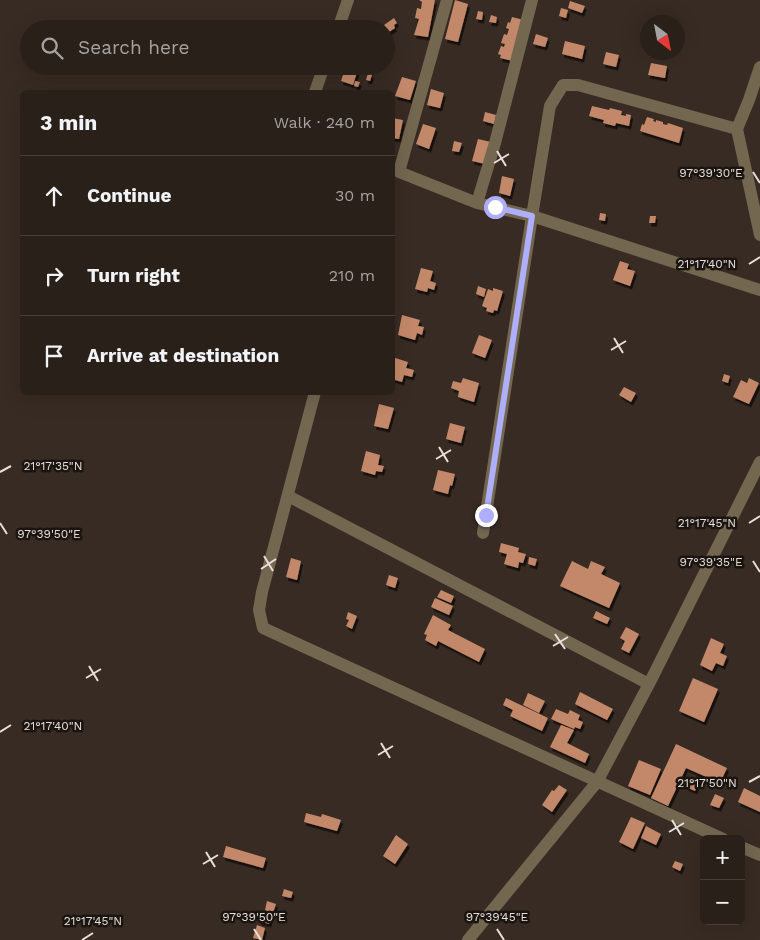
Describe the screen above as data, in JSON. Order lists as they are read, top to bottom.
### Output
{
  "north": "bottom right",
  "page": {
    "search": "Search here",
    "heading": ["3 min", "Walk · 240 m"],
    "list": [
      ["Continue", "30 m"],
      ["Turn right", "210 m"],
      "Arrive at destination"
    ],
    "map_buttons": ["+", "−"]
  },
  "coordinates": [
    "97°39'30\"E",
    "21°17'40\"N",
    "21°17'35\"N",
    "21°17'45\"N",
    "97°39'50\"E",
    "97°39'35\"E",
    "21°17'50\"N",
    "97°39'45\"E"
  ]
}
